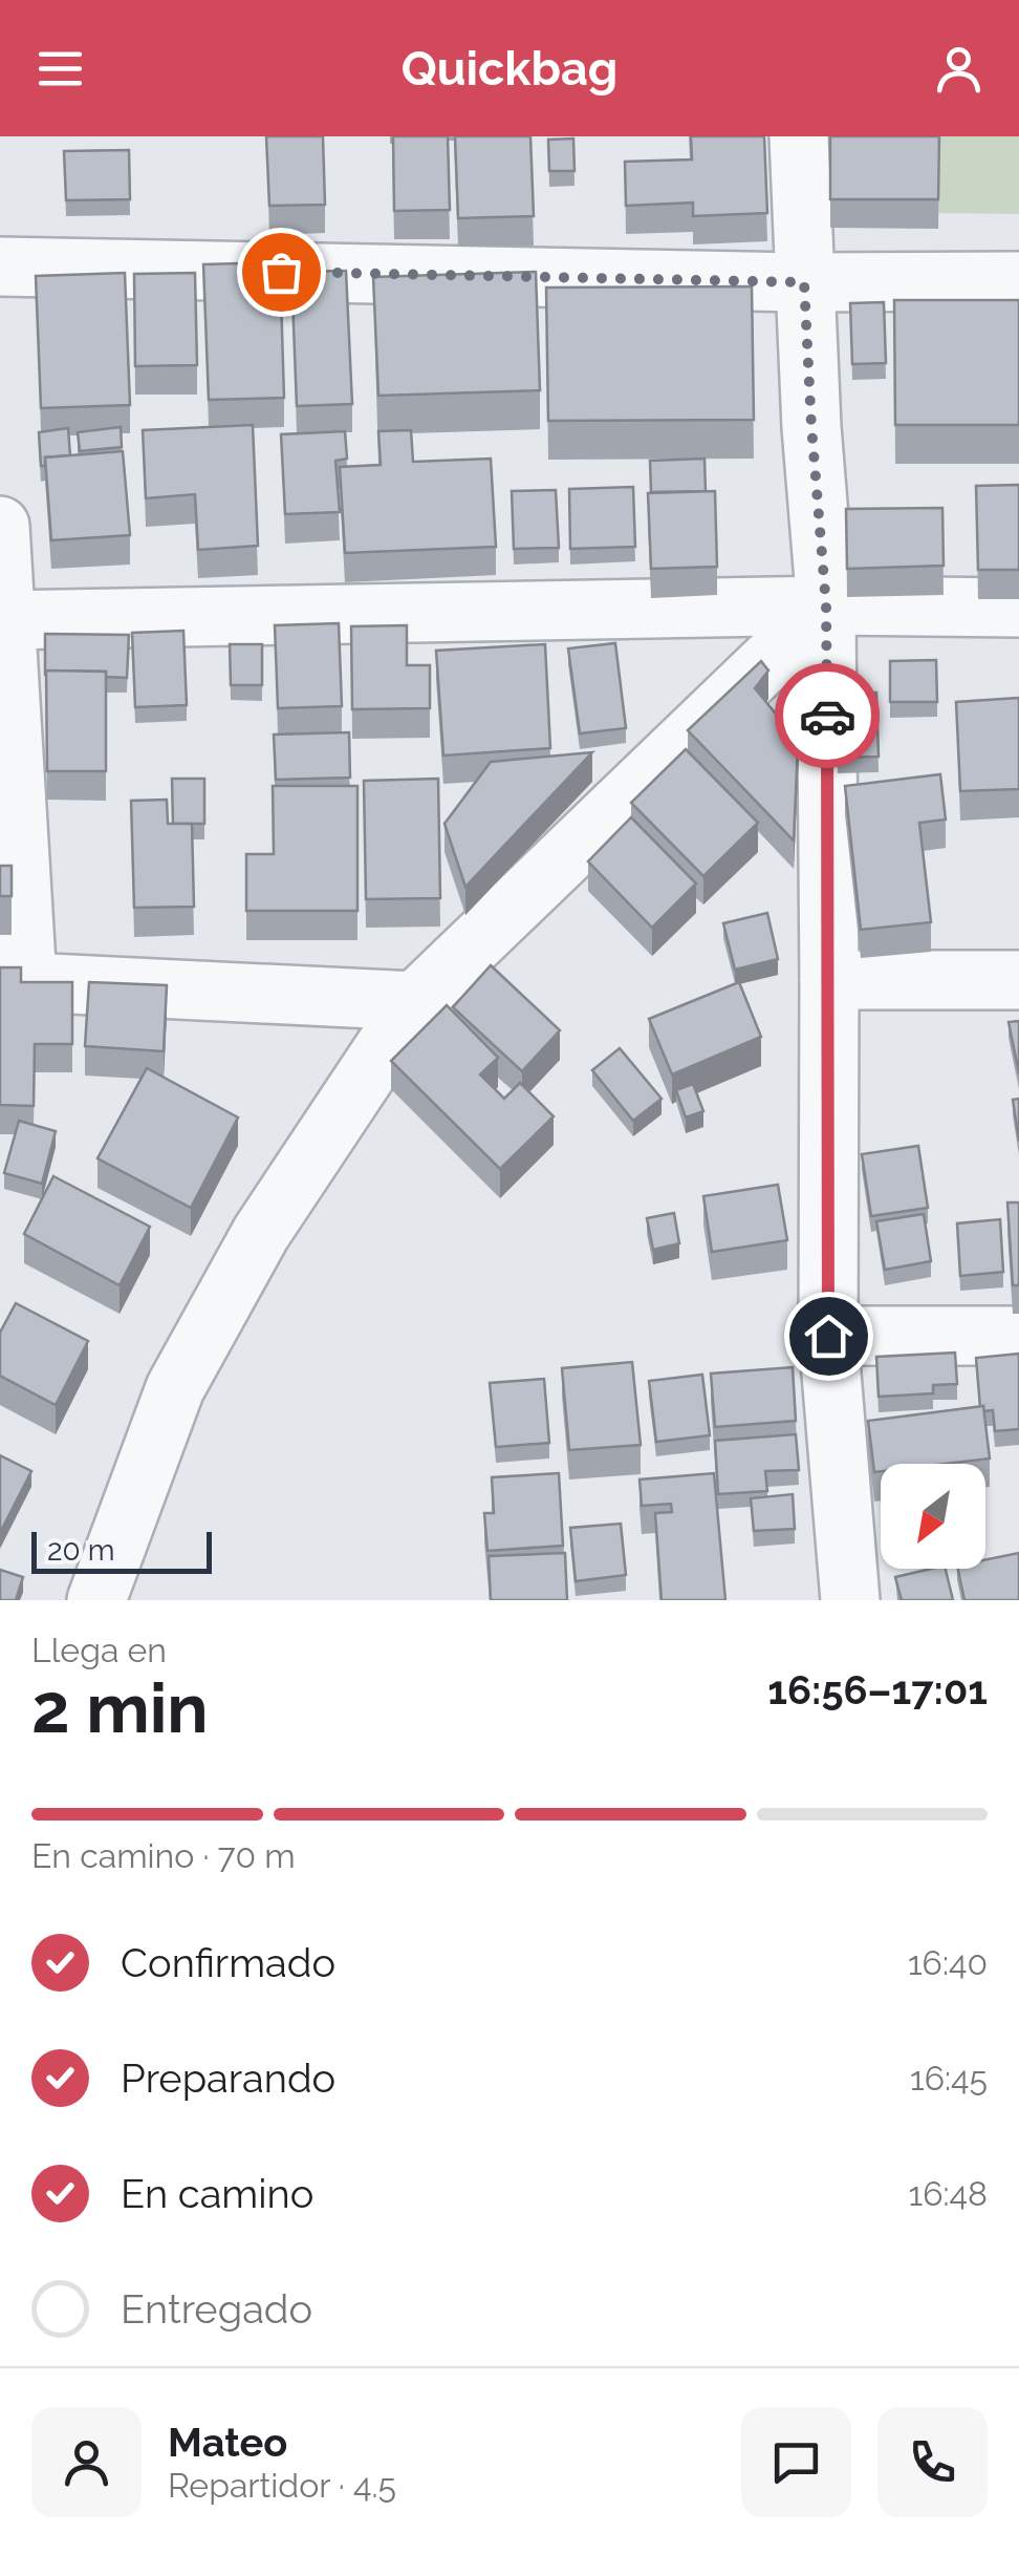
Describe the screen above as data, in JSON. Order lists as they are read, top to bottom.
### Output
{
  "scale_bar": "20 m",
  "north": "bottom left",
  "page": {
    "header": "Quickbag",
    "scale": "20 m",
    "heading": ["2 min", "Llega en", "16:56–17:01"],
    "panel": ["Mateo", "Repartidor · 4.5"],
    "bar": "En camino · 70 m",
    "list": [
      ["Confirmado", "16:40"],
      ["Preparando", "16:45"],
      ["En camino", "16:48"],
      "Entregado"
    ]
  }
}
